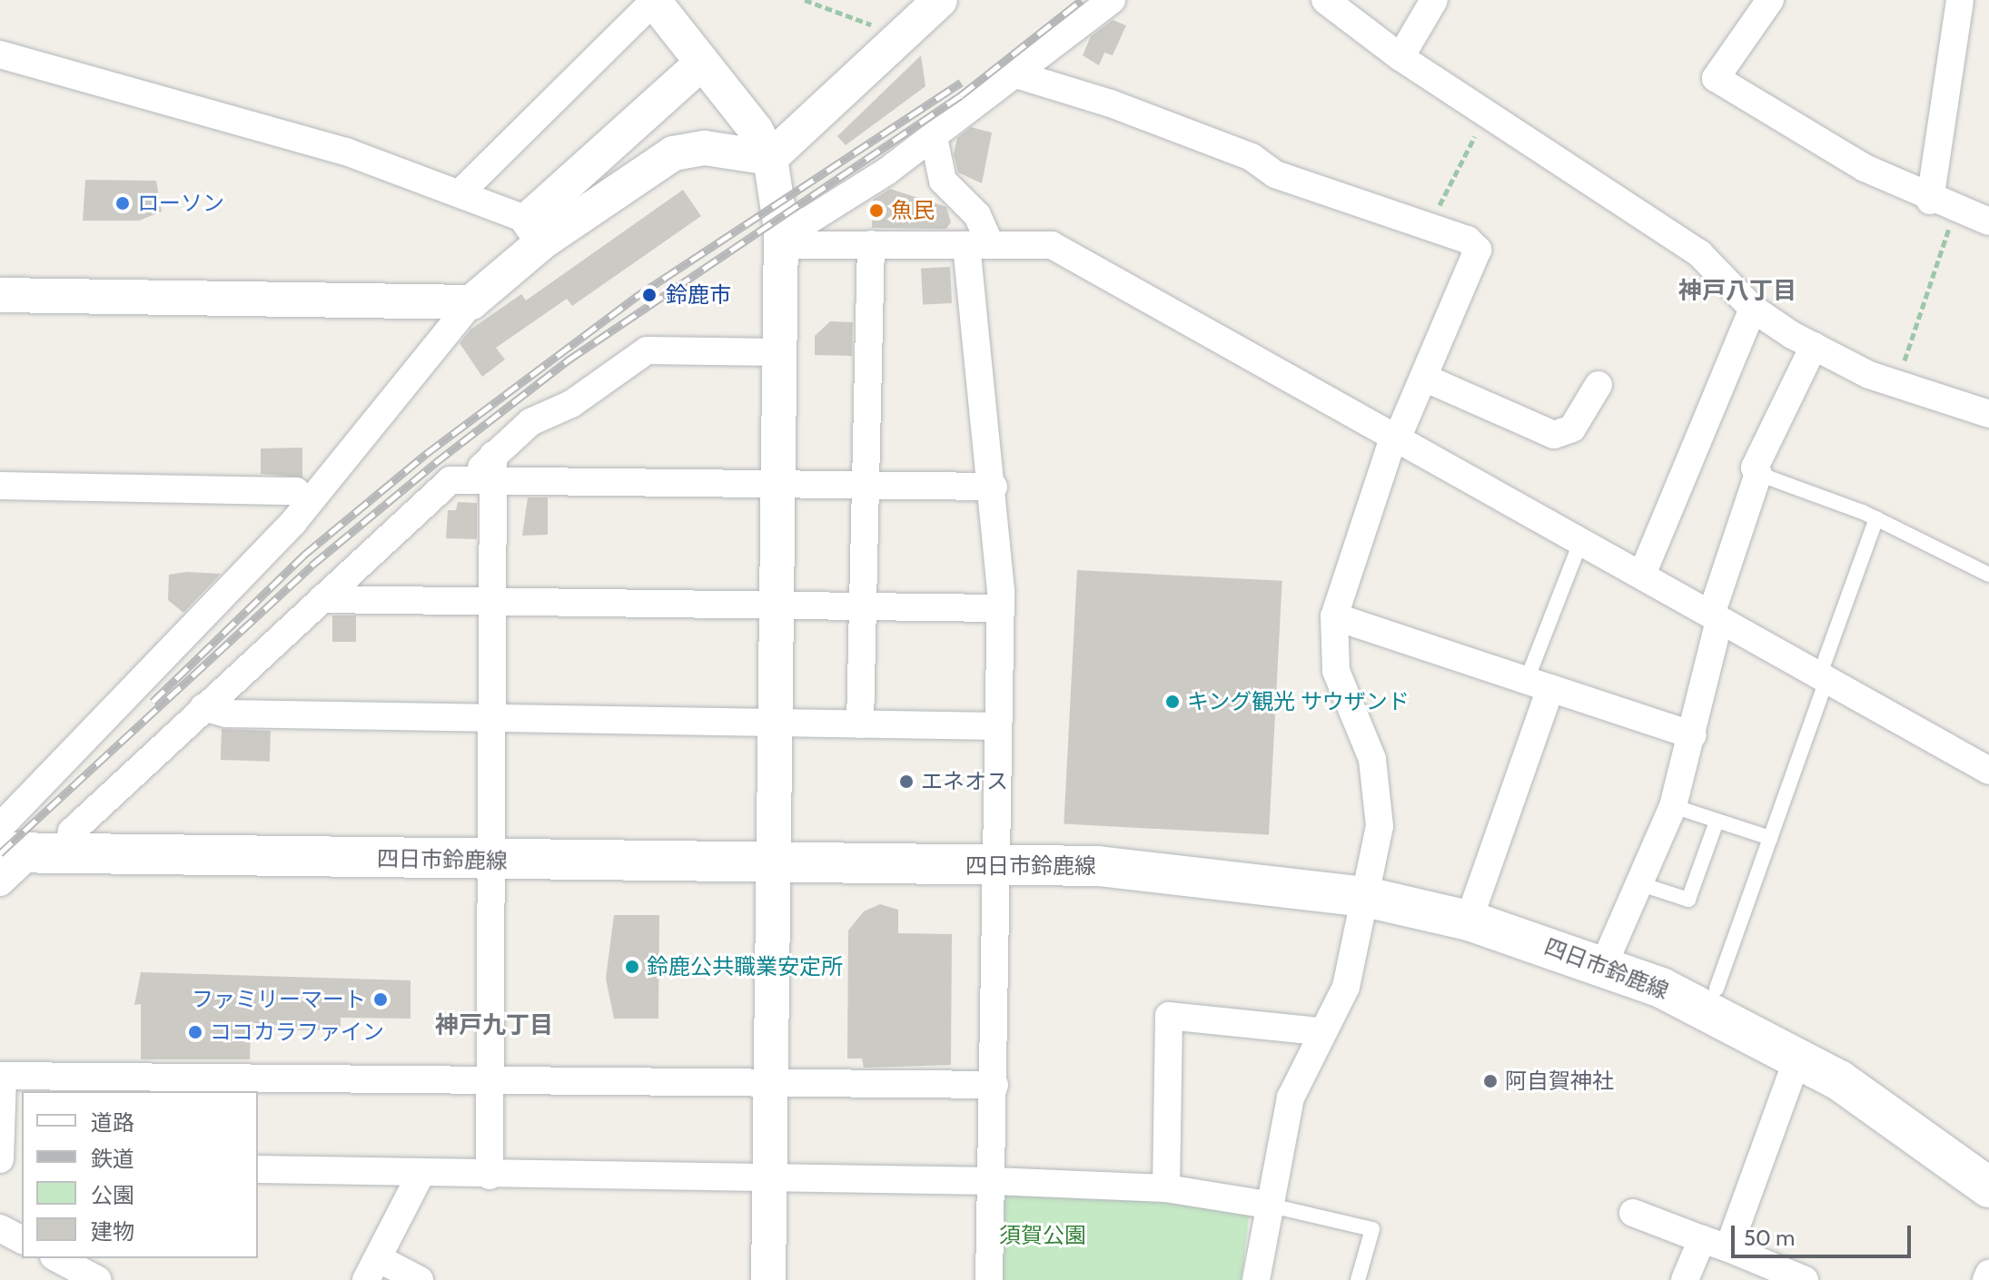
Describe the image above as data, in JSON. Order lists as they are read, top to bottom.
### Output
{
  "streets": {
    "main road": ["四日市鈴鹿線"]
  },
  "districts": ["神戸八丁目", "神戸九丁目"],
  "parks": ["須賀公園"],
  "places": [
    "ローソン",
    "魚民",
    "鈴鹿市",
    "キング観光 サウザンド",
    "エネオス",
    "鈴鹿公共職業安定所",
    "ファミリーマート",
    "ココカラファイン",
    "阿自賀神社"
  ],
  "legend": [
    "道路",
    "鉄道",
    "公園",
    "建物"
  ],
  "scale_bar": "50 m"
}
